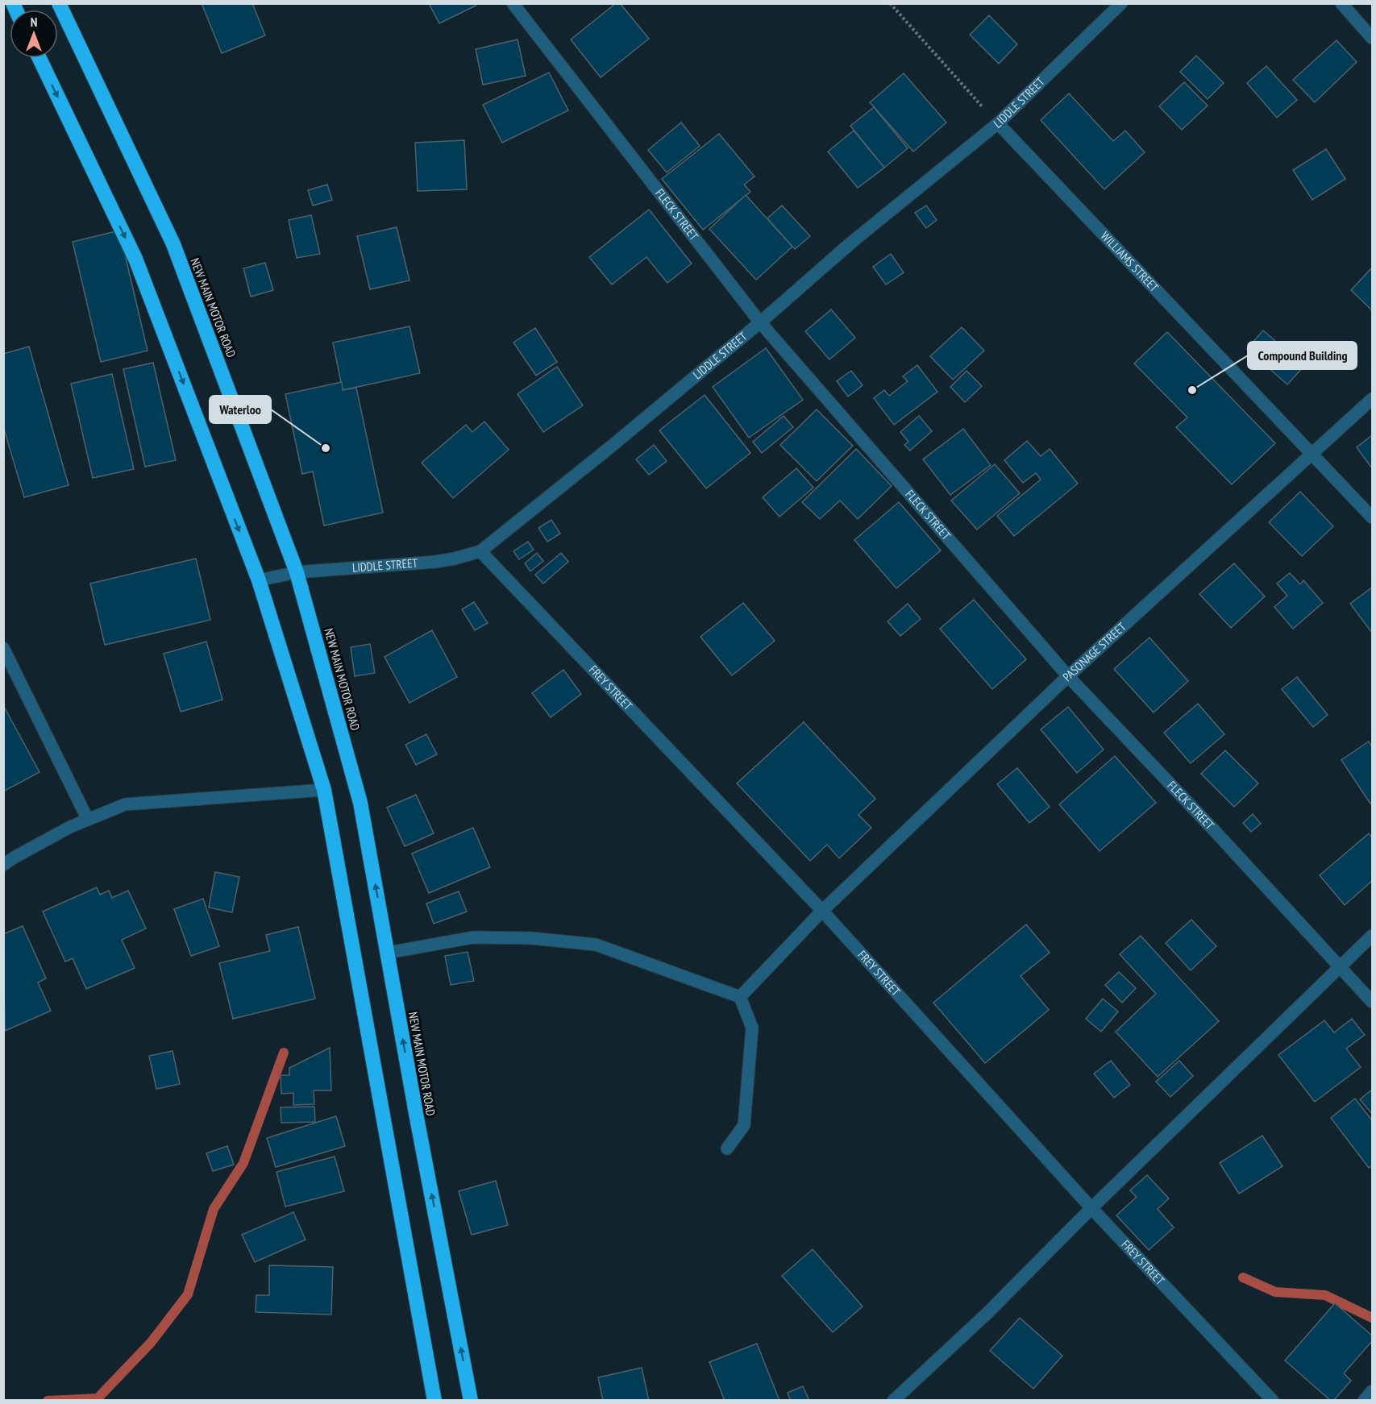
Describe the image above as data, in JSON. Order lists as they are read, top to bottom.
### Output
{
  "streets": {
    "highway": ["NEW MAIN MOTOR ROAD"],
    "street": [
      "LIDDLE STREET",
      "FLECK STREET",
      "WILLIAMS STREET",
      "PASONAGE STREET",
      "FREY STREET"
    ]
  },
  "crossings": [
    ["LIDDLE STREET", "FLECK STREET"],
    ["LIDDLE STREET", "WILLIAMS STREET"],
    ["LIDDLE STREET", "NEW MAIN MOTOR ROAD"],
    ["LIDDLE STREET", "FREY STREET"],
    ["FLECK STREET", "PASONAGE STREET"],
    ["WILLIAMS STREET", "PASONAGE STREET"],
    ["PASONAGE STREET", "FREY STREET"]
  ],
  "places": ["Compound Building", "Waterloo"],
  "north": "top"
}
